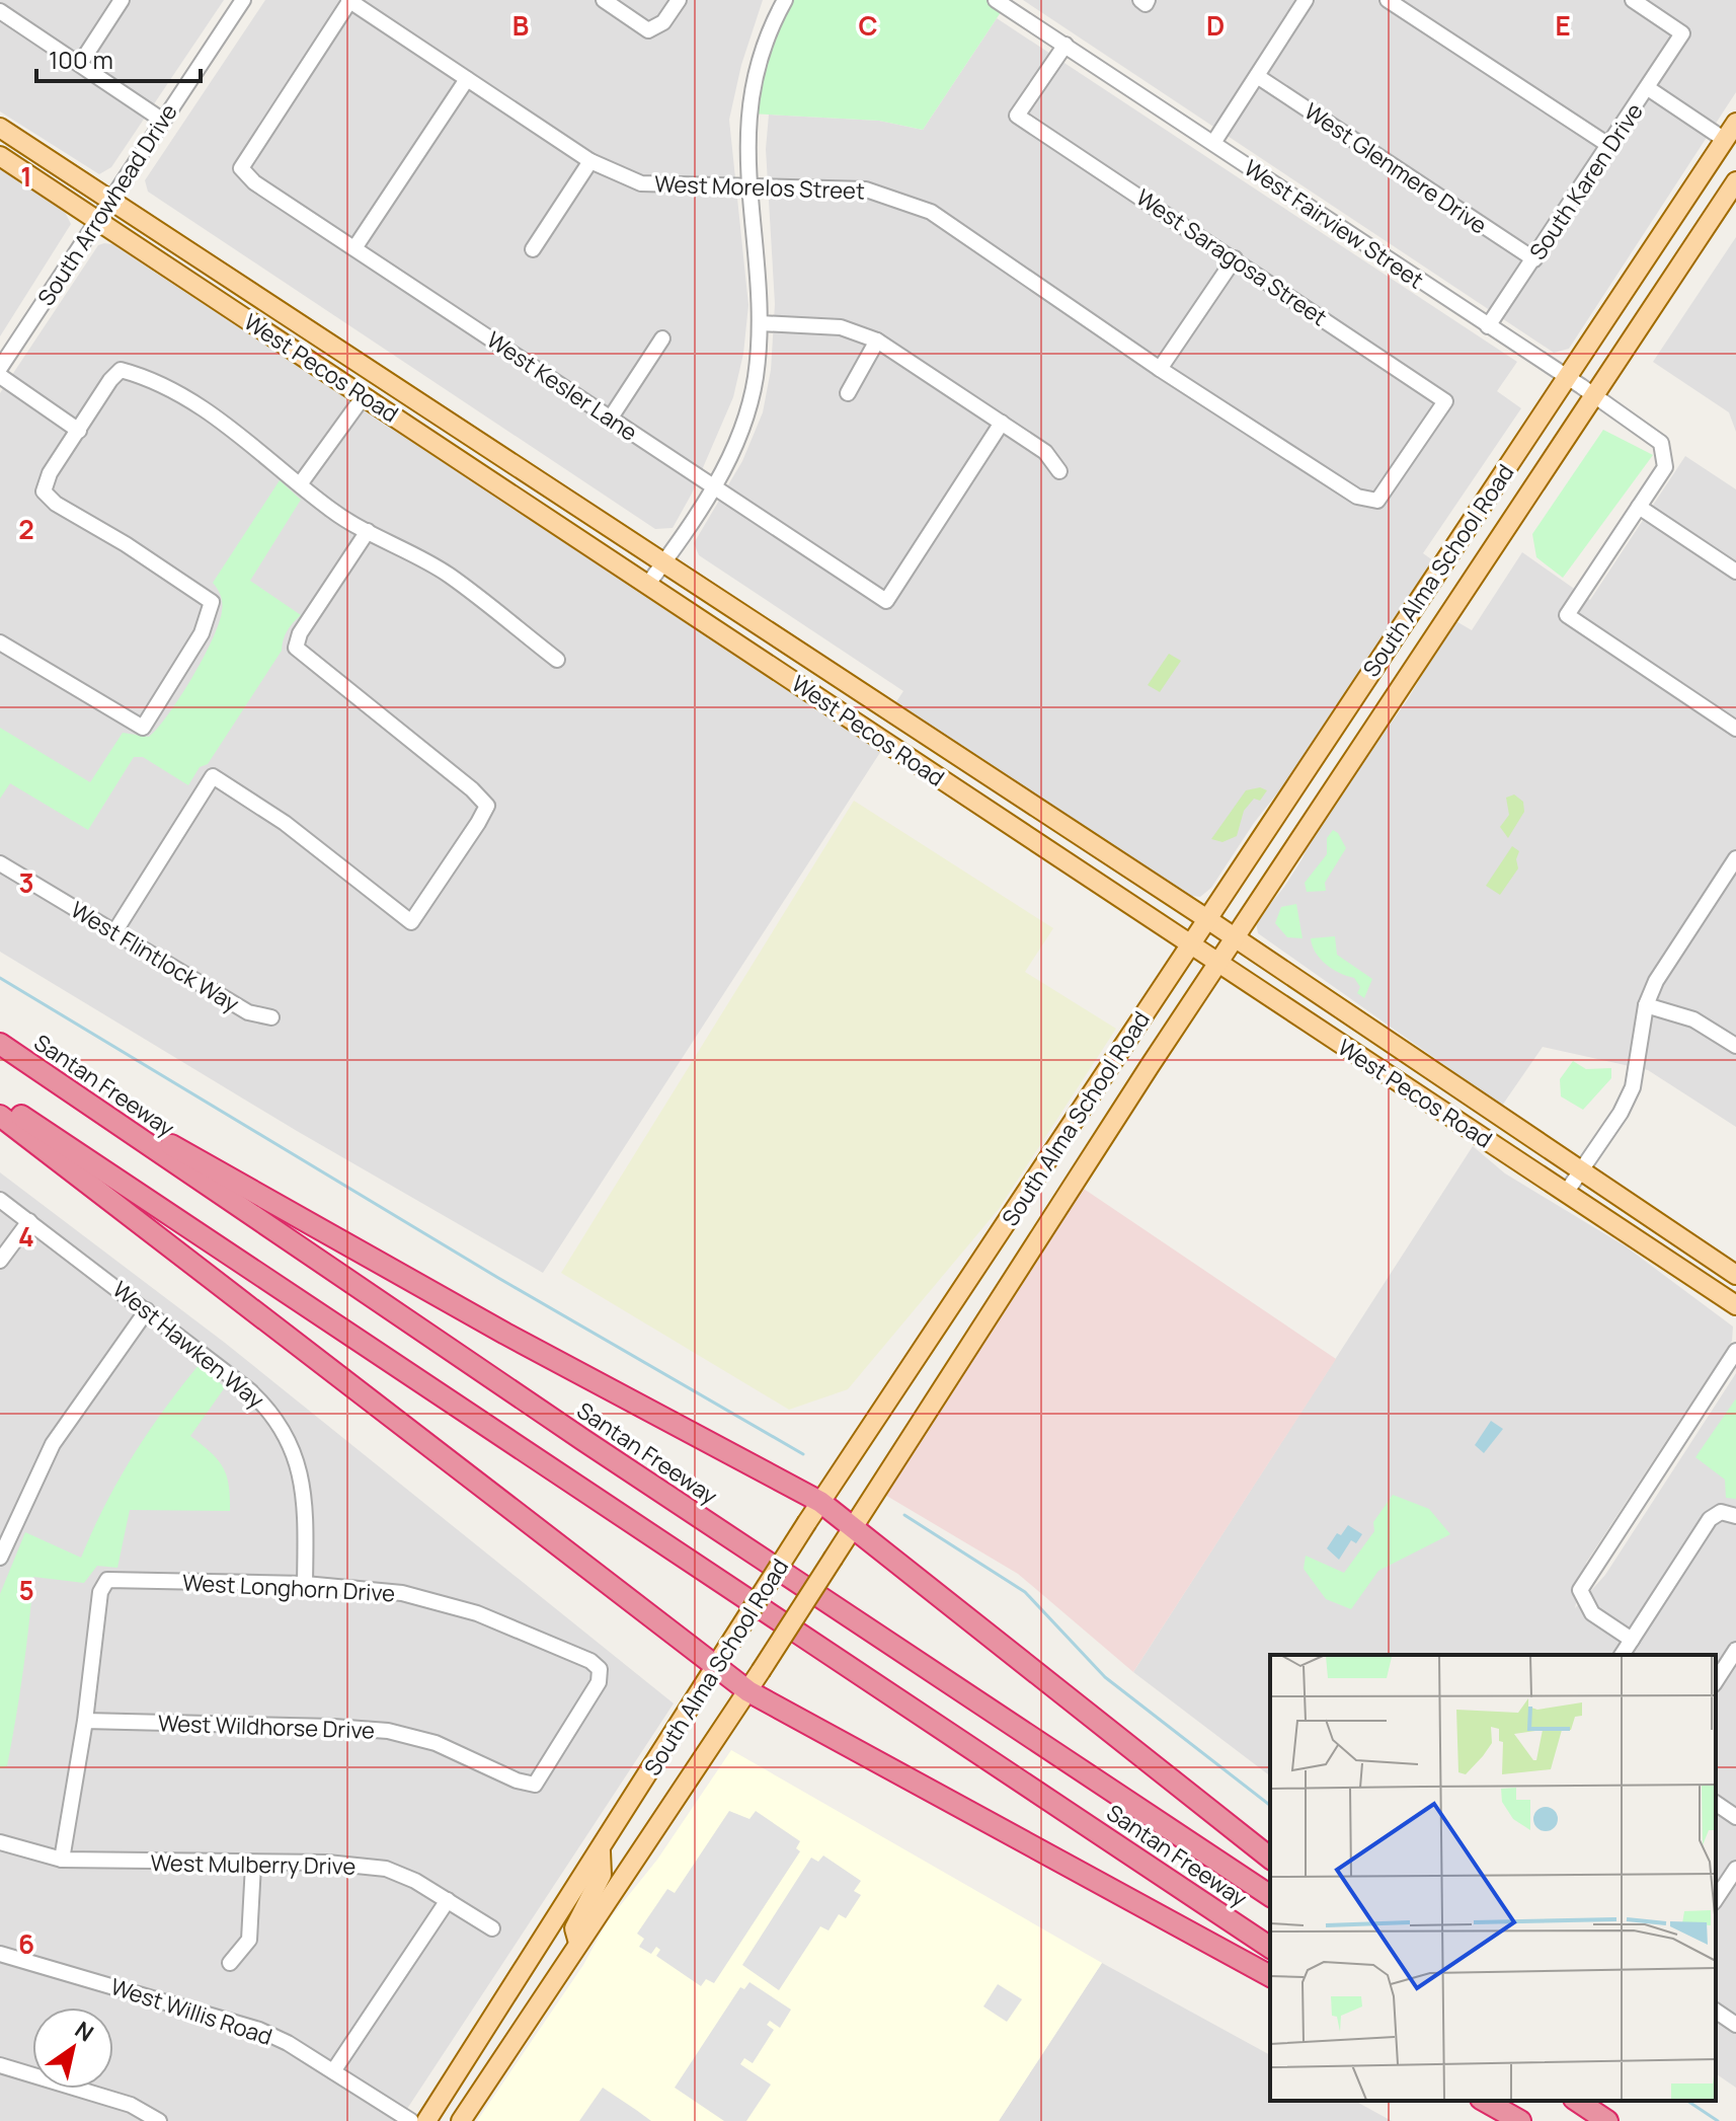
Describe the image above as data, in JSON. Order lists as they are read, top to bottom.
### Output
{
  "streets": {
    "highway": ["Santan Freeway"],
    "main road": ["West Pecos Road", "South Alma School Road"],
    "street": [
      "West Glenmere Drive",
      "South Karen Drive",
      "West Morelos Street",
      "South Arrowhead Drive",
      "West Fairview Street",
      "West Saragosa Street",
      "West Kesler Lane",
      "West Flintlock Way",
      "West Hawken Way",
      "West Longhorn Drive",
      "West Wildhorse Drive",
      "West Mulberry Drive",
      "West Willis Road"
    ]
  },
  "crossings": [
    ["West Glenmere Drive", "South Karen Drive"],
    ["South Karen Drive", "West Fairview Street"],
    ["West Morelos Street", "West Saragosa Street"],
    ["West Morelos Street", "West Kesler Lane"],
    ["South Arrowhead Drive", "West Pecos Road"],
    ["West Fairview Street", "West Saragosa Street"],
    ["West Fairview Street", "South Alma School Road"],
    ["West Pecos Road", "South Alma School Road"],
    ["West Hawken Way", "West Longhorn Drive"],
    ["West Longhorn Drive", "West Wildhorse Drive"]
  ],
  "scale_bar": "100 m",
  "north": "top right",
  "grid": {
    "columns": [
      "B",
      "C",
      "D",
      "E"
    ],
    "rows": [
      "1",
      "2",
      "3",
      "4",
      "5",
      "6"
    ]
  }
}
